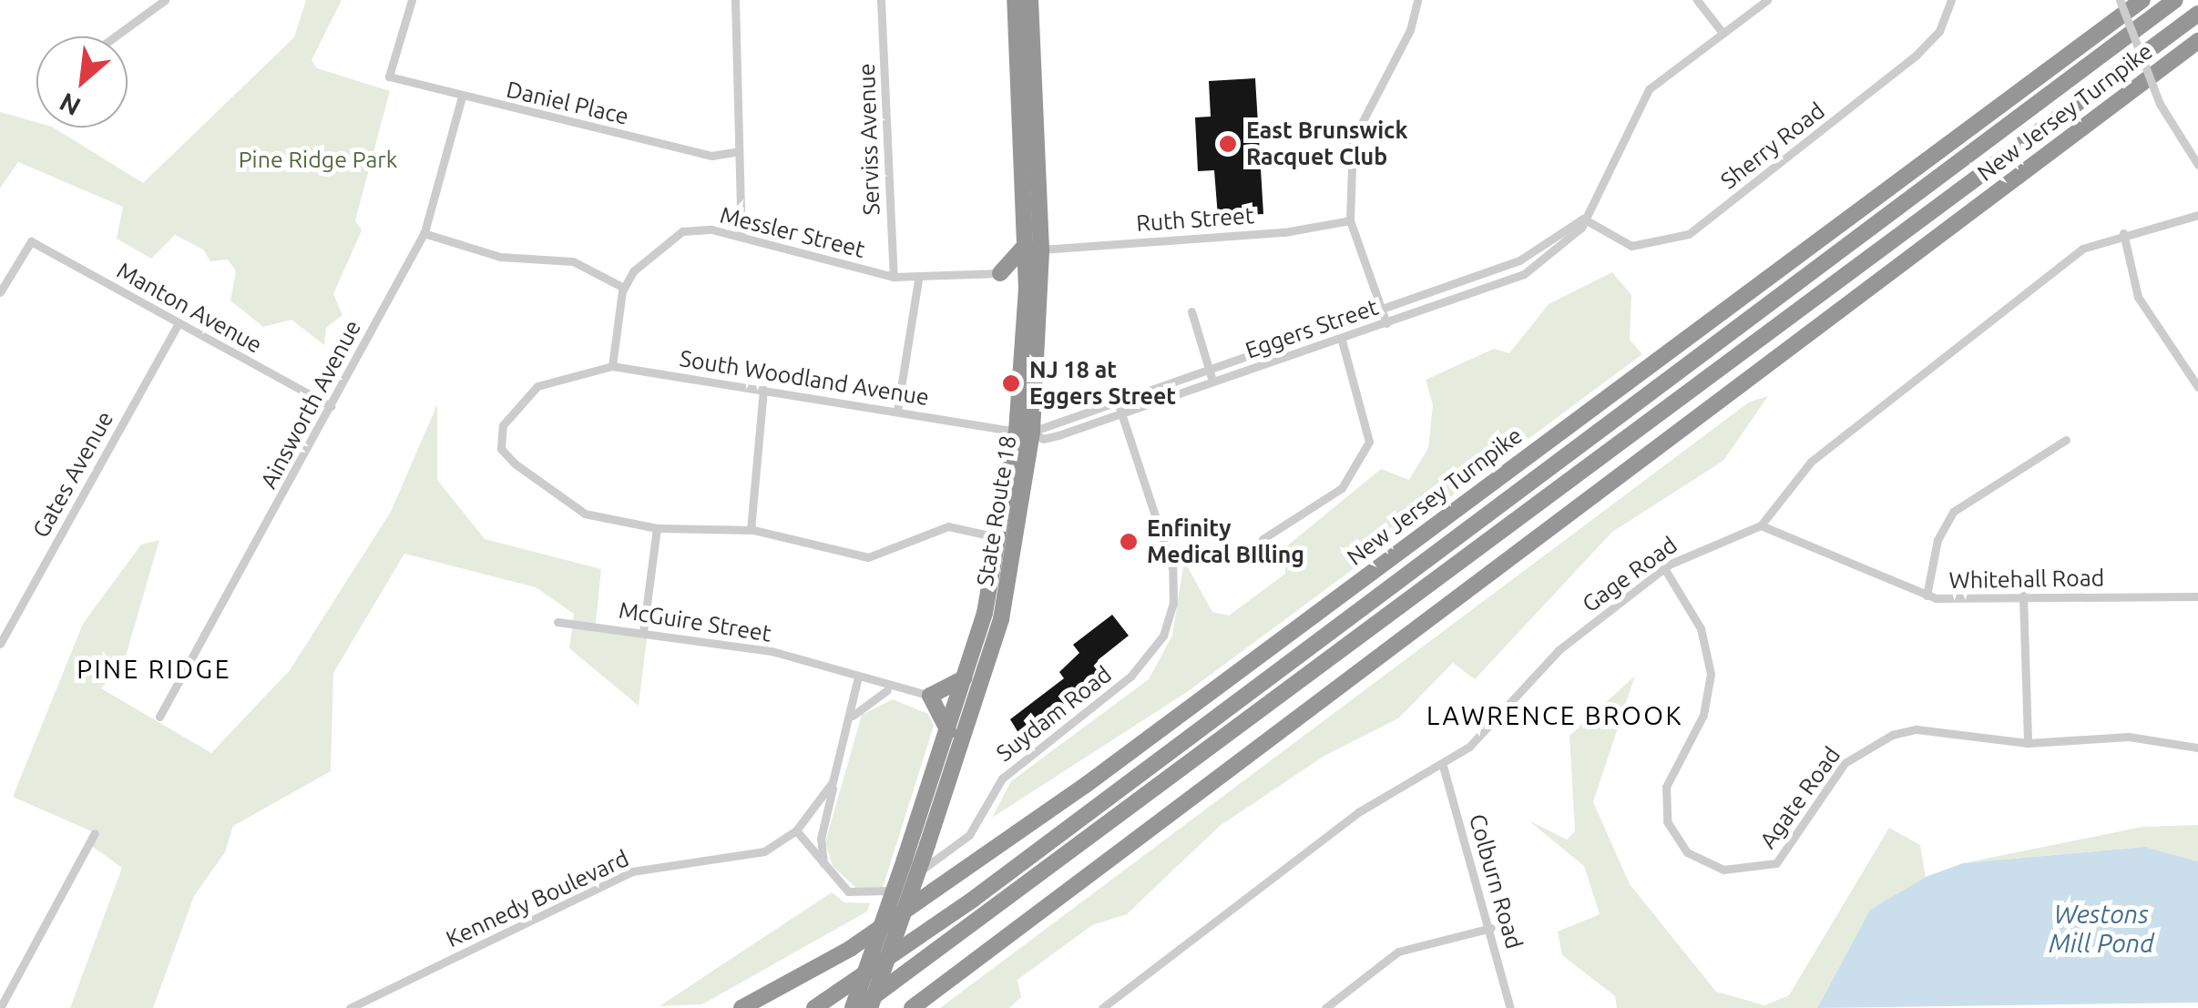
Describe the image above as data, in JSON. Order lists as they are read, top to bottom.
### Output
{
  "streets": {
    "highway": ["New Jersey Turnpike", "State Route 18"],
    "street": [
      "Daniel Place",
      "Serviss Avenue",
      "Sherry Road",
      "Ruth Street",
      "Messler Street",
      "Manton Avenue",
      "Eggers Street",
      "South Woodland Avenue",
      "Ainsworth Avenue",
      "Gates Avenue",
      "Gage Road",
      "Whitehall Road",
      "McGuire Street",
      "Suydam Road",
      "Agate Road",
      "Colburn Road",
      "Kennedy Boulevard"
    ]
  },
  "crossings": [
    ["Daniel Place", "Ainsworth Avenue"],
    ["New Jersey Turnpike", "State Route 18"],
    ["Serviss Avenue", "Messler Street"],
    ["Sherry Road", "Eggers Street"],
    ["Ruth Street", "State Route 18"],
    ["Manton Avenue", "Ainsworth Avenue"],
    ["Manton Avenue", "Gates Avenue"],
    ["Eggers Street", "South Woodland Avenue"],
    ["Eggers Street", "State Route 18"],
    ["Eggers Street", "Suydam Road"],
    ["South Woodland Avenue", "State Route 18"],
    ["Gage Road", "Whitehall Road"],
    ["Gage Road", "Agate Road"],
    ["Gage Road", "Colburn Road"],
    ["McGuire Street", "Kennedy Boulevard"],
    ["Suydam Road", "Kennedy Boulevard"]
  ],
  "districts": ["PINE RIDGE", "LAWRENCE BROOK"],
  "water": ["Westons Mill Pond"],
  "parks": ["Pine Ridge Park"],
  "places": ["East Brunswick Racquet Club", "NJ 18 at Eggers Street", "Enfinity Medical BIlling"],
  "north": "bottom left"
}
